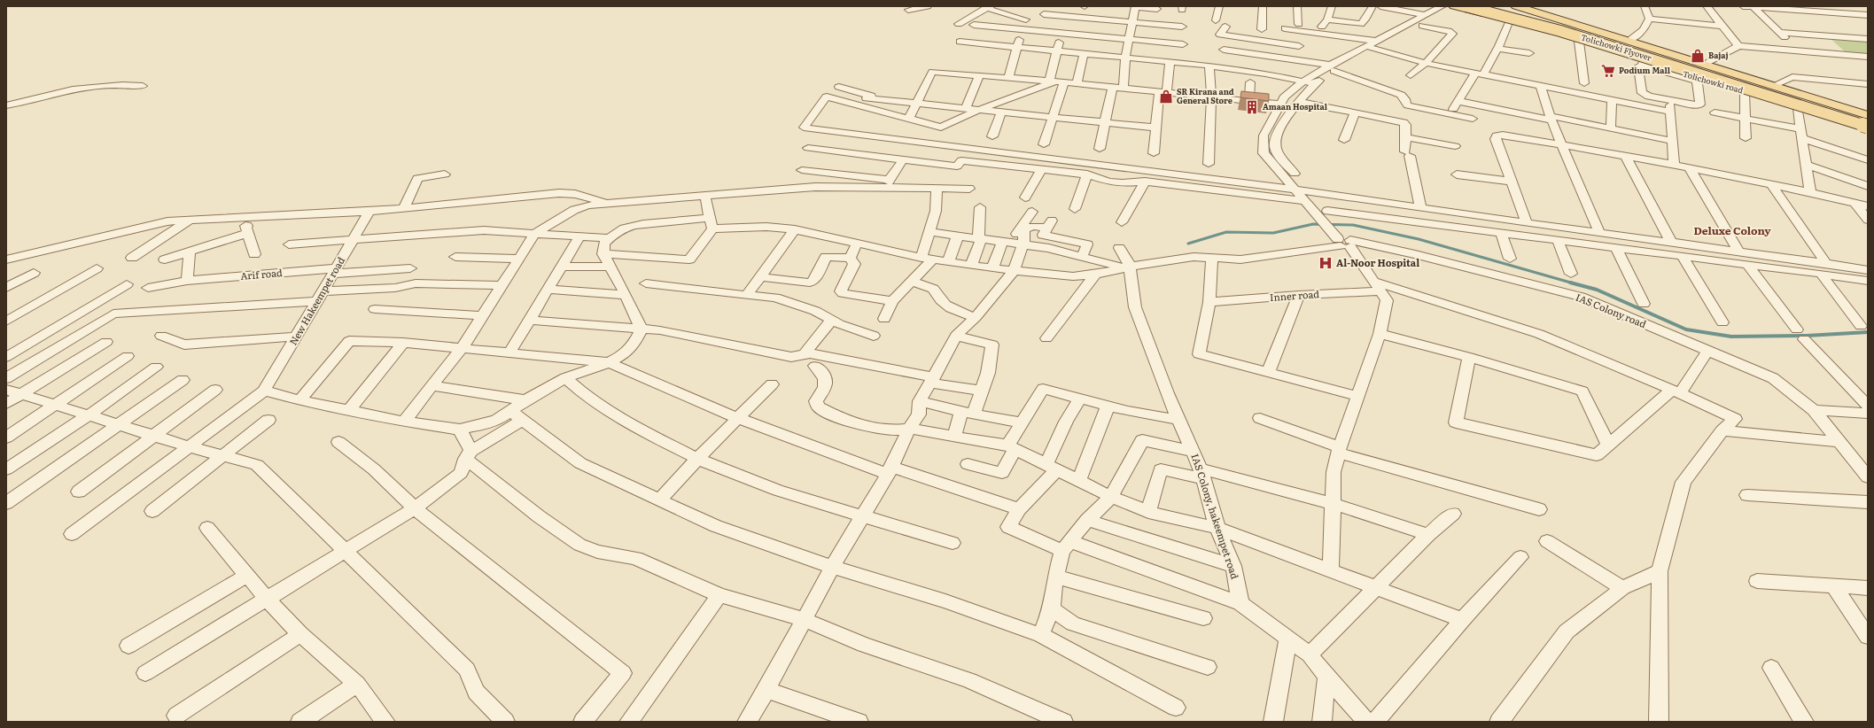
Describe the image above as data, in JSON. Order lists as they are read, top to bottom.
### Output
{
  "streets": {
    "main road": ["Tolichowki Flyover", "Tolichowki road"],
    "street": [
      "Arif road",
      "Inner road",
      "New Hakeempet road",
      "IAS Colony road",
      "IAS Colony, hakeempet road"
    ]
  },
  "crossings": [
    ["Arif road", "New Hakeempet road"],
    ["IAS Colony road", "IAS Colony, hakeempet road"]
  ],
  "districts": ["Deluxe Colony"],
  "places": {
    "shop": ["Bajaj", "SR Kirana and General Store"],
    "supermarket": ["Podium Mall"],
    "building": ["Amaan Hospital"],
    "hospital": ["Al-Noor Hospital"]
  }
}
